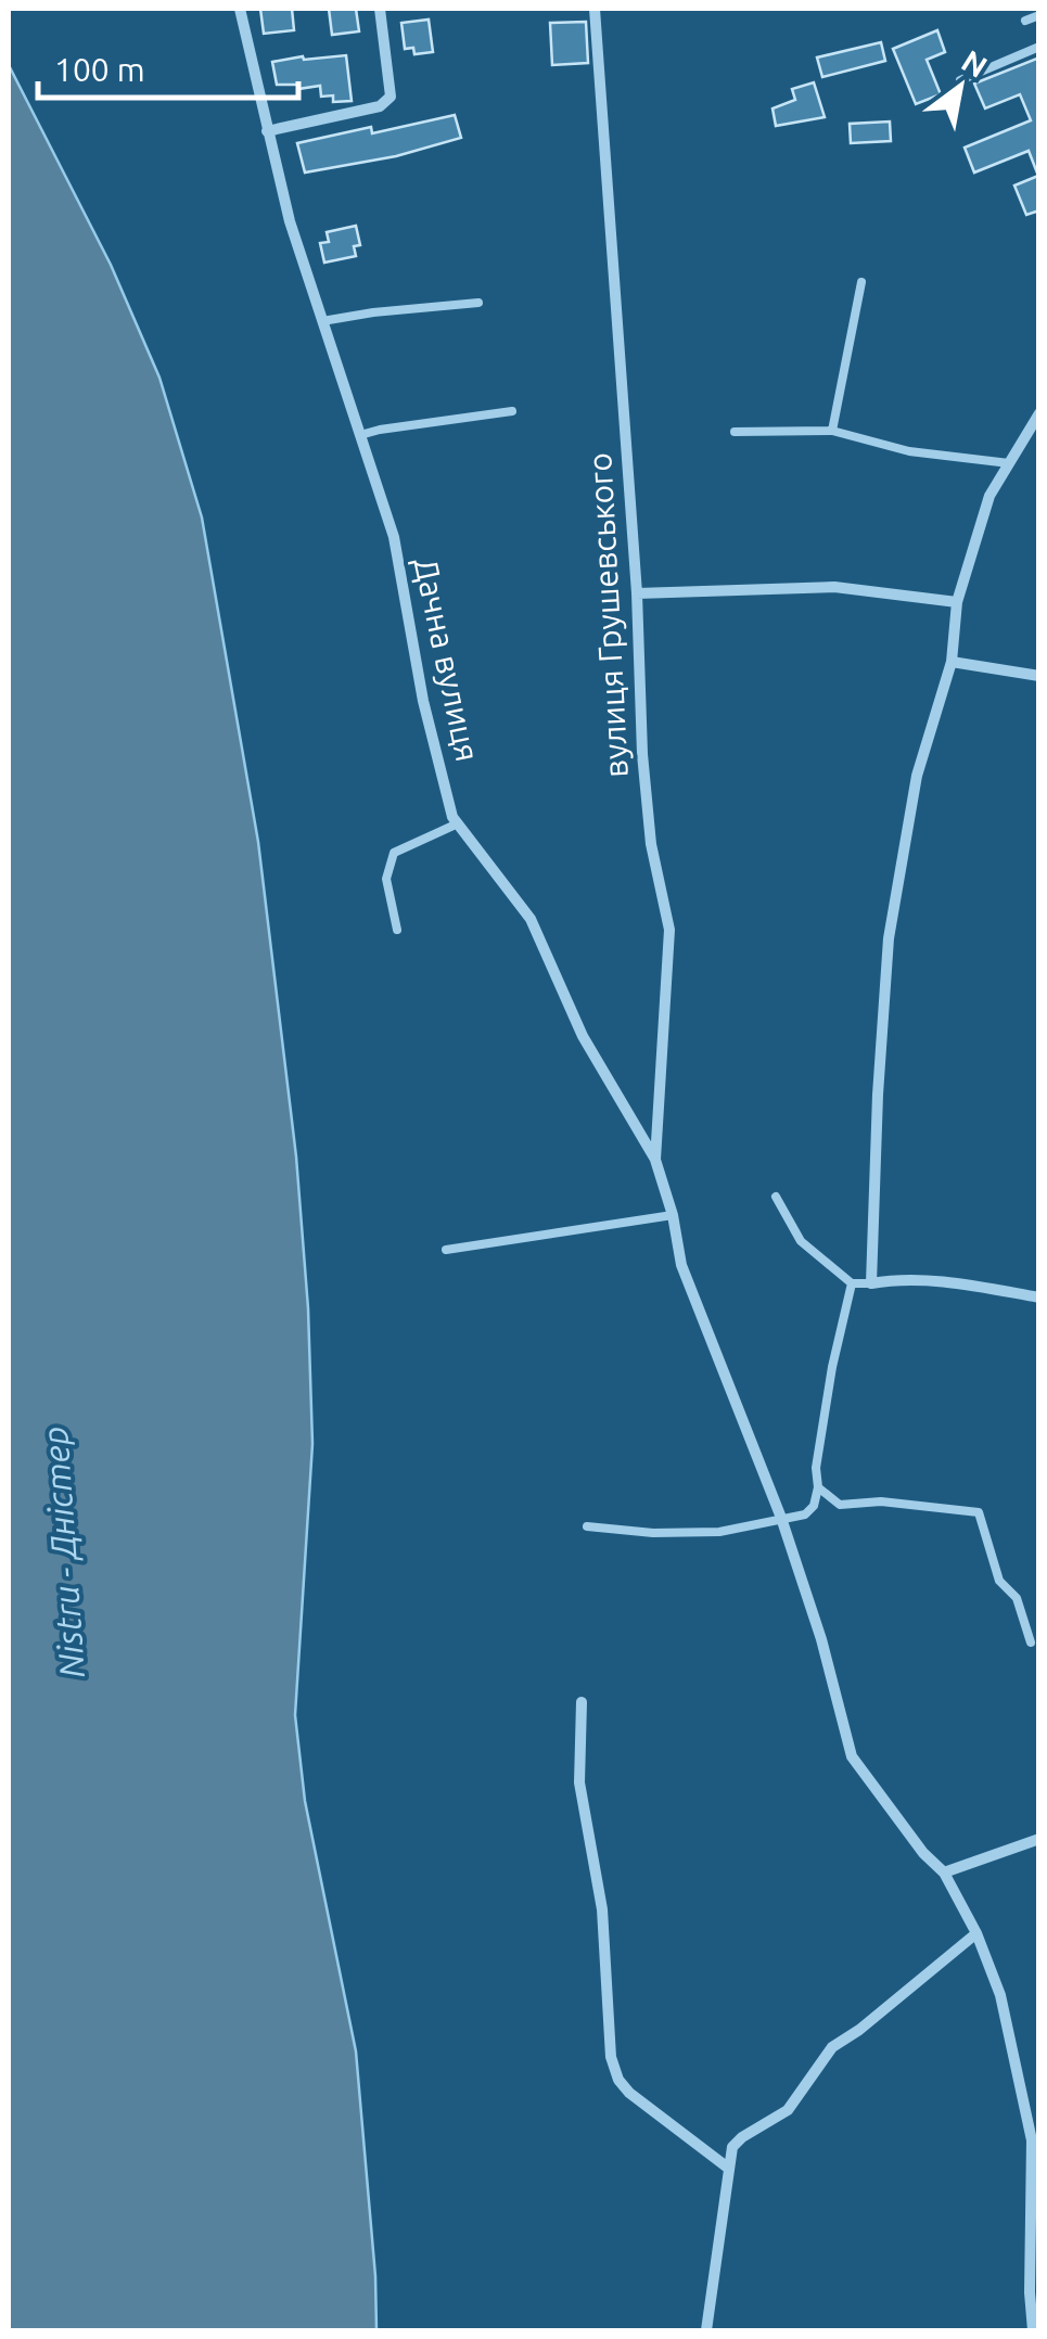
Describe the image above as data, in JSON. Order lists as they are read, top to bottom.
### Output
{
  "streets": {
    "street": ["вулиця Грушевського", "Дачна вулиця"]
  },
  "crossings": [
    ["вулиця Грушевського", "Дачна вулиця"]
  ],
  "water": ["Nistru - Дністер"],
  "scale_bar": "100 m",
  "north": "top right"
}
